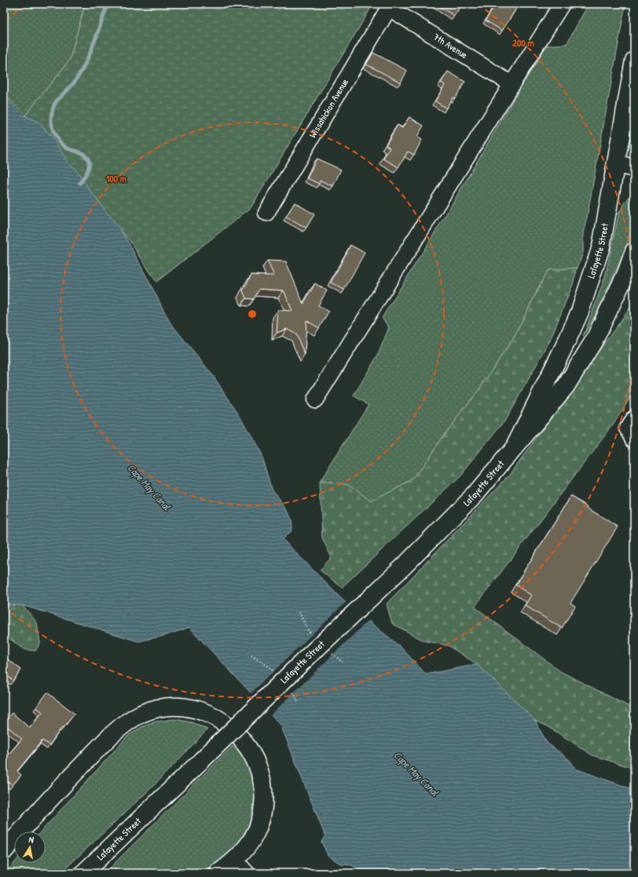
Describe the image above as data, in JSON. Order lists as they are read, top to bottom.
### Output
{
  "streets": {
    "main road": ["Lafayette Street"],
    "street": ["7th Avenue", "Wissahickon Avenue"]
  },
  "crossings": [
    ["7th Avenue", "Wissahickon Avenue"]
  ],
  "water": ["Cape May Canal"],
  "north": "top",
  "rings": ["200 m", "100 m"]
}
